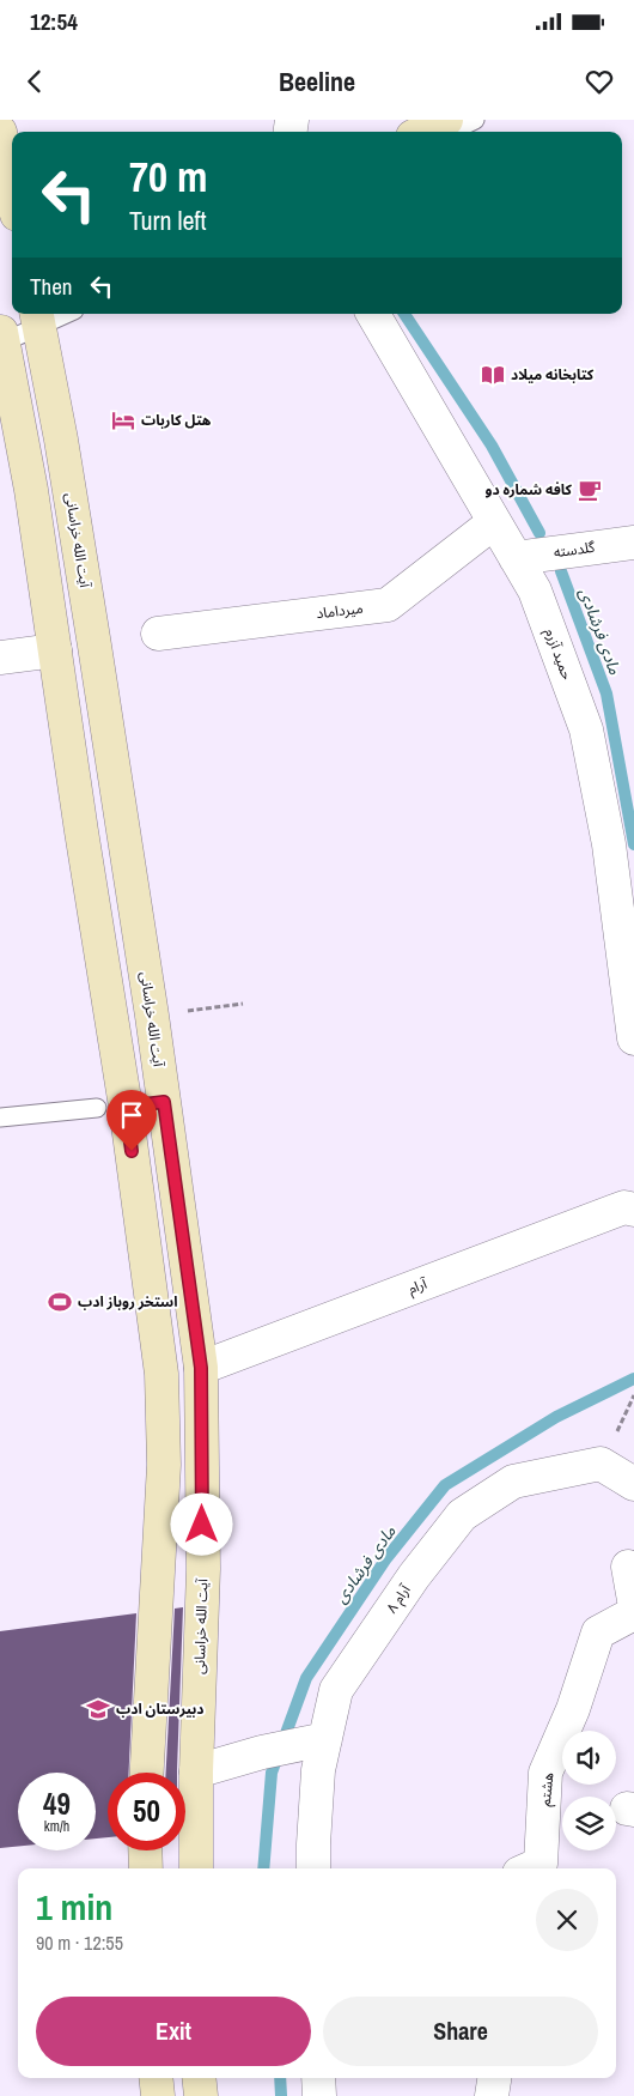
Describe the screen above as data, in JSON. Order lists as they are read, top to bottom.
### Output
{
  "streets": {
    "main road": ["آیت الله خراسانی"],
    "street": [
      "گلدسته",
      "میرداماد",
      "حمید آزرم",
      "آرام",
      "۸ آرام",
      "هشتم"
    ]
  },
  "crossings": [
    ["آیت الله خراسانی", "آرام"],
    ["گلدسته", "حمید آزرم"],
    ["میرداماد", "حمید آزرم"]
  ],
  "water": ["مادی فرشادی"],
  "places": {
    "library": ["کتابخانه میلاد"],
    "hotel": ["هتل کاربات"],
    "cafe": ["کافه شماره دو"],
    "sports": ["استخر روباز ادب"],
    "school or university": ["دبیرستان ادب"]
  },
  "page": {
    "status": "12:54",
    "header": "Beeline",
    "turn": ["70 m", "Turn left"],
    "then": "Then",
    "speed": "49 km/h",
    "limit": "50",
    "heading": ["1 min", "90 m · 12:55"],
    "buttons": ["Exit", "Share"]
  }
}
